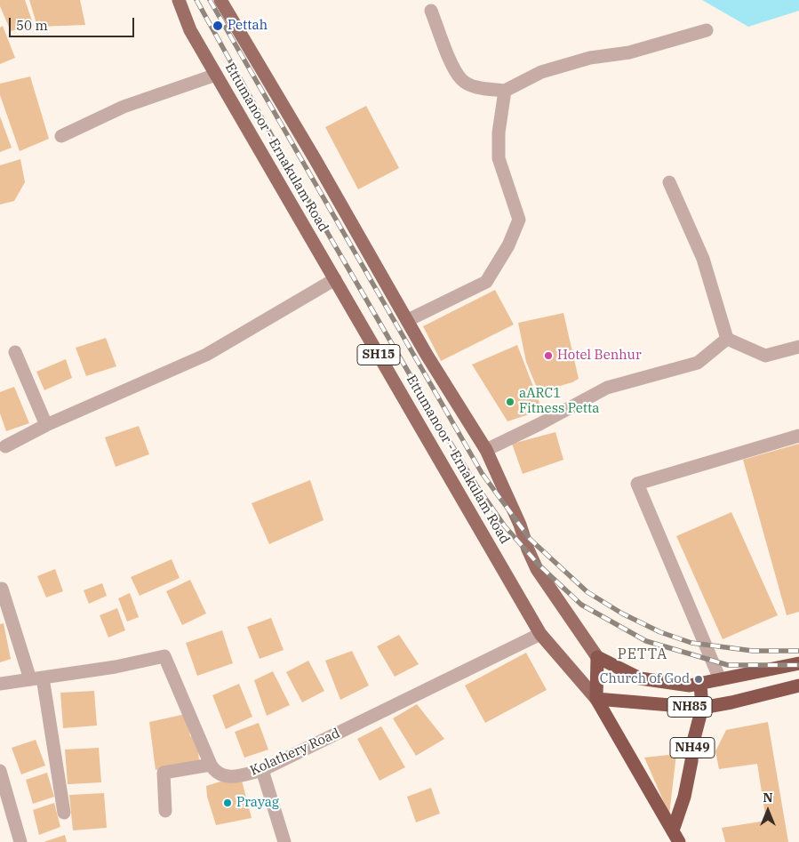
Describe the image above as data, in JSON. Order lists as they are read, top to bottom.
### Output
{
  "streets": {
    "highway": ["NH85", "NH49"],
    "main road": ["Ettumanoor - Ernakulam Road", "SH15"],
    "street": ["Kolathery Road"]
  },
  "crossings": [
    ["Ettumanoor - Ernakulam Road", "NH85"],
    ["Ettumanoor - Ernakulam Road", "Kolathery Road"],
    ["NH85", "NH49"]
  ],
  "districts": ["PETTA"],
  "places": [
    "Pettah",
    "Hotel Benhur",
    "aARC1 Fitness Petta",
    "Church of God",
    "Prayag"
  ],
  "scale_bar": "50 m",
  "north": "top"
}
